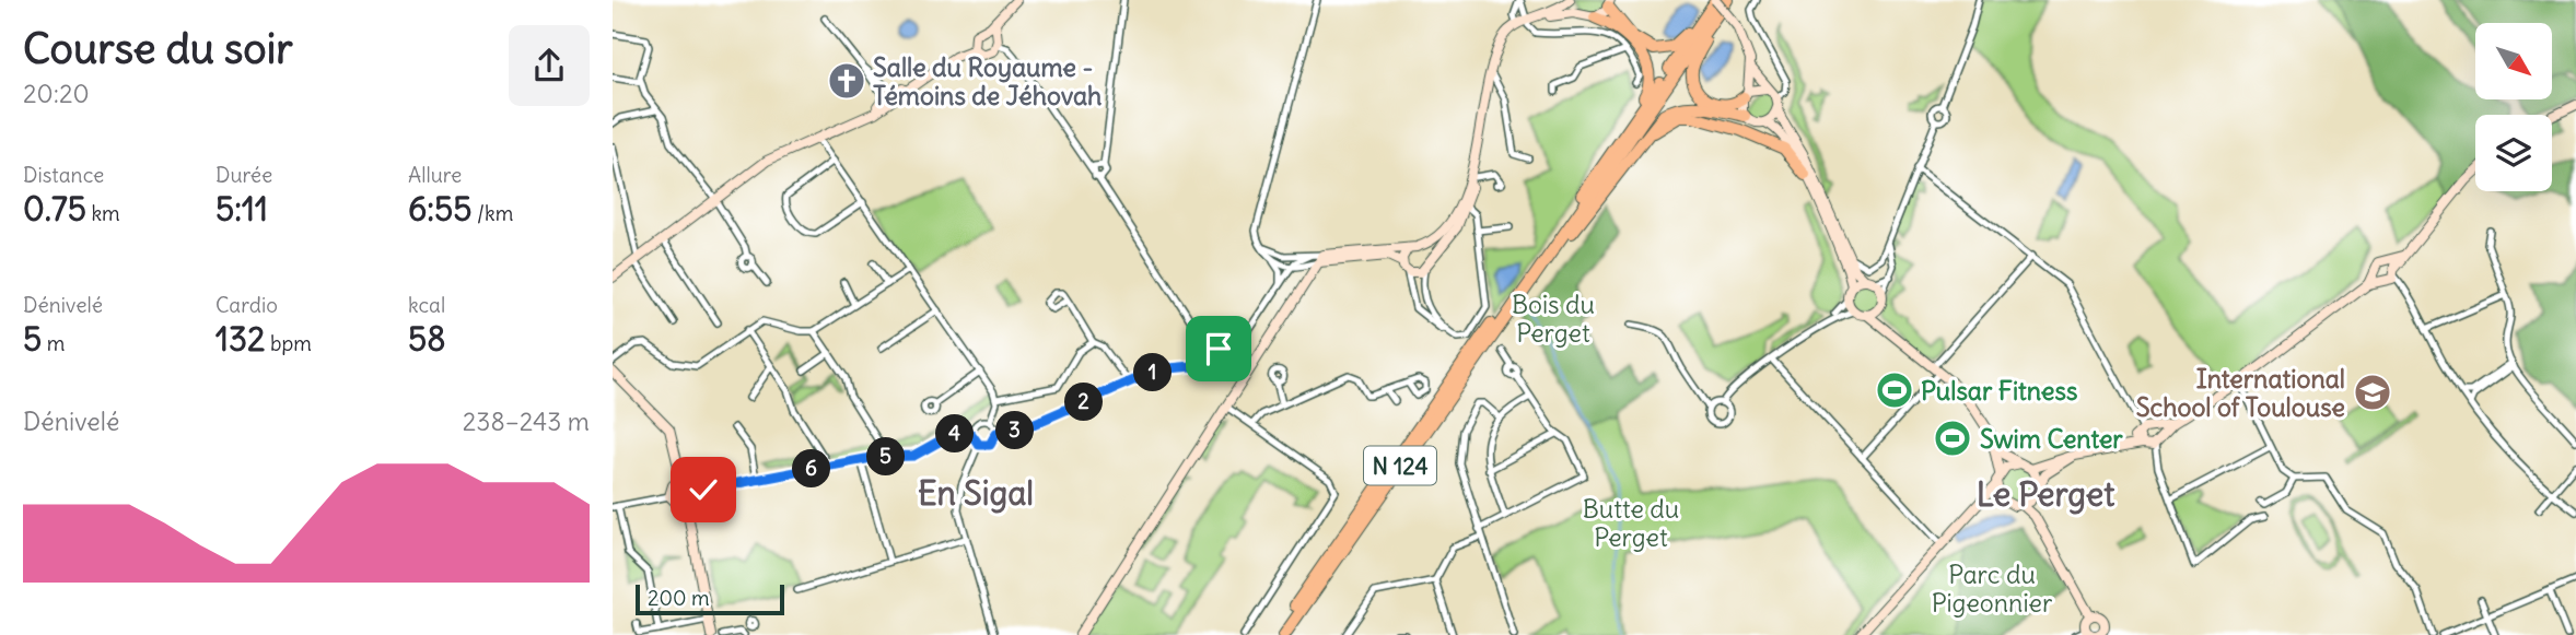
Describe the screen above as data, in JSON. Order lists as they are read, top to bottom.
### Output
{
  "streets": {
    "highway": ["N 124"]
  },
  "districts": ["En Sigal", "Le Perget"],
  "parks": ["Bois du Perget", "Butte du Perget", "Parc du Pigeonnier"],
  "places": {
    "church": ["Salle du Royaume - Témoins de Jéhovah"],
    "sports": ["Pulsar Fitness", "Swim Center"],
    "school or university": ["International School of Toulouse"]
  },
  "scale_bar": "200 m",
  "north": "bottom right",
  "page": {
    "heading": ["Course du soir", "20:20"],
    "stats": [
      ["Distance", "0.75 km"],
      ["Durée", "5:11"],
      ["Allure", "6:55 /km"],
      ["Dénivelé", "5 m"],
      ["Cardio", "132 bpm"],
      ["kcal", "58"]
    ],
    "pins": [
      "1",
      "2",
      "3",
      "4",
      "5",
      "6"
    ],
    "chart": ["Dénivelé", "238–243 m"],
    "scale": "200 m"
  }
}
